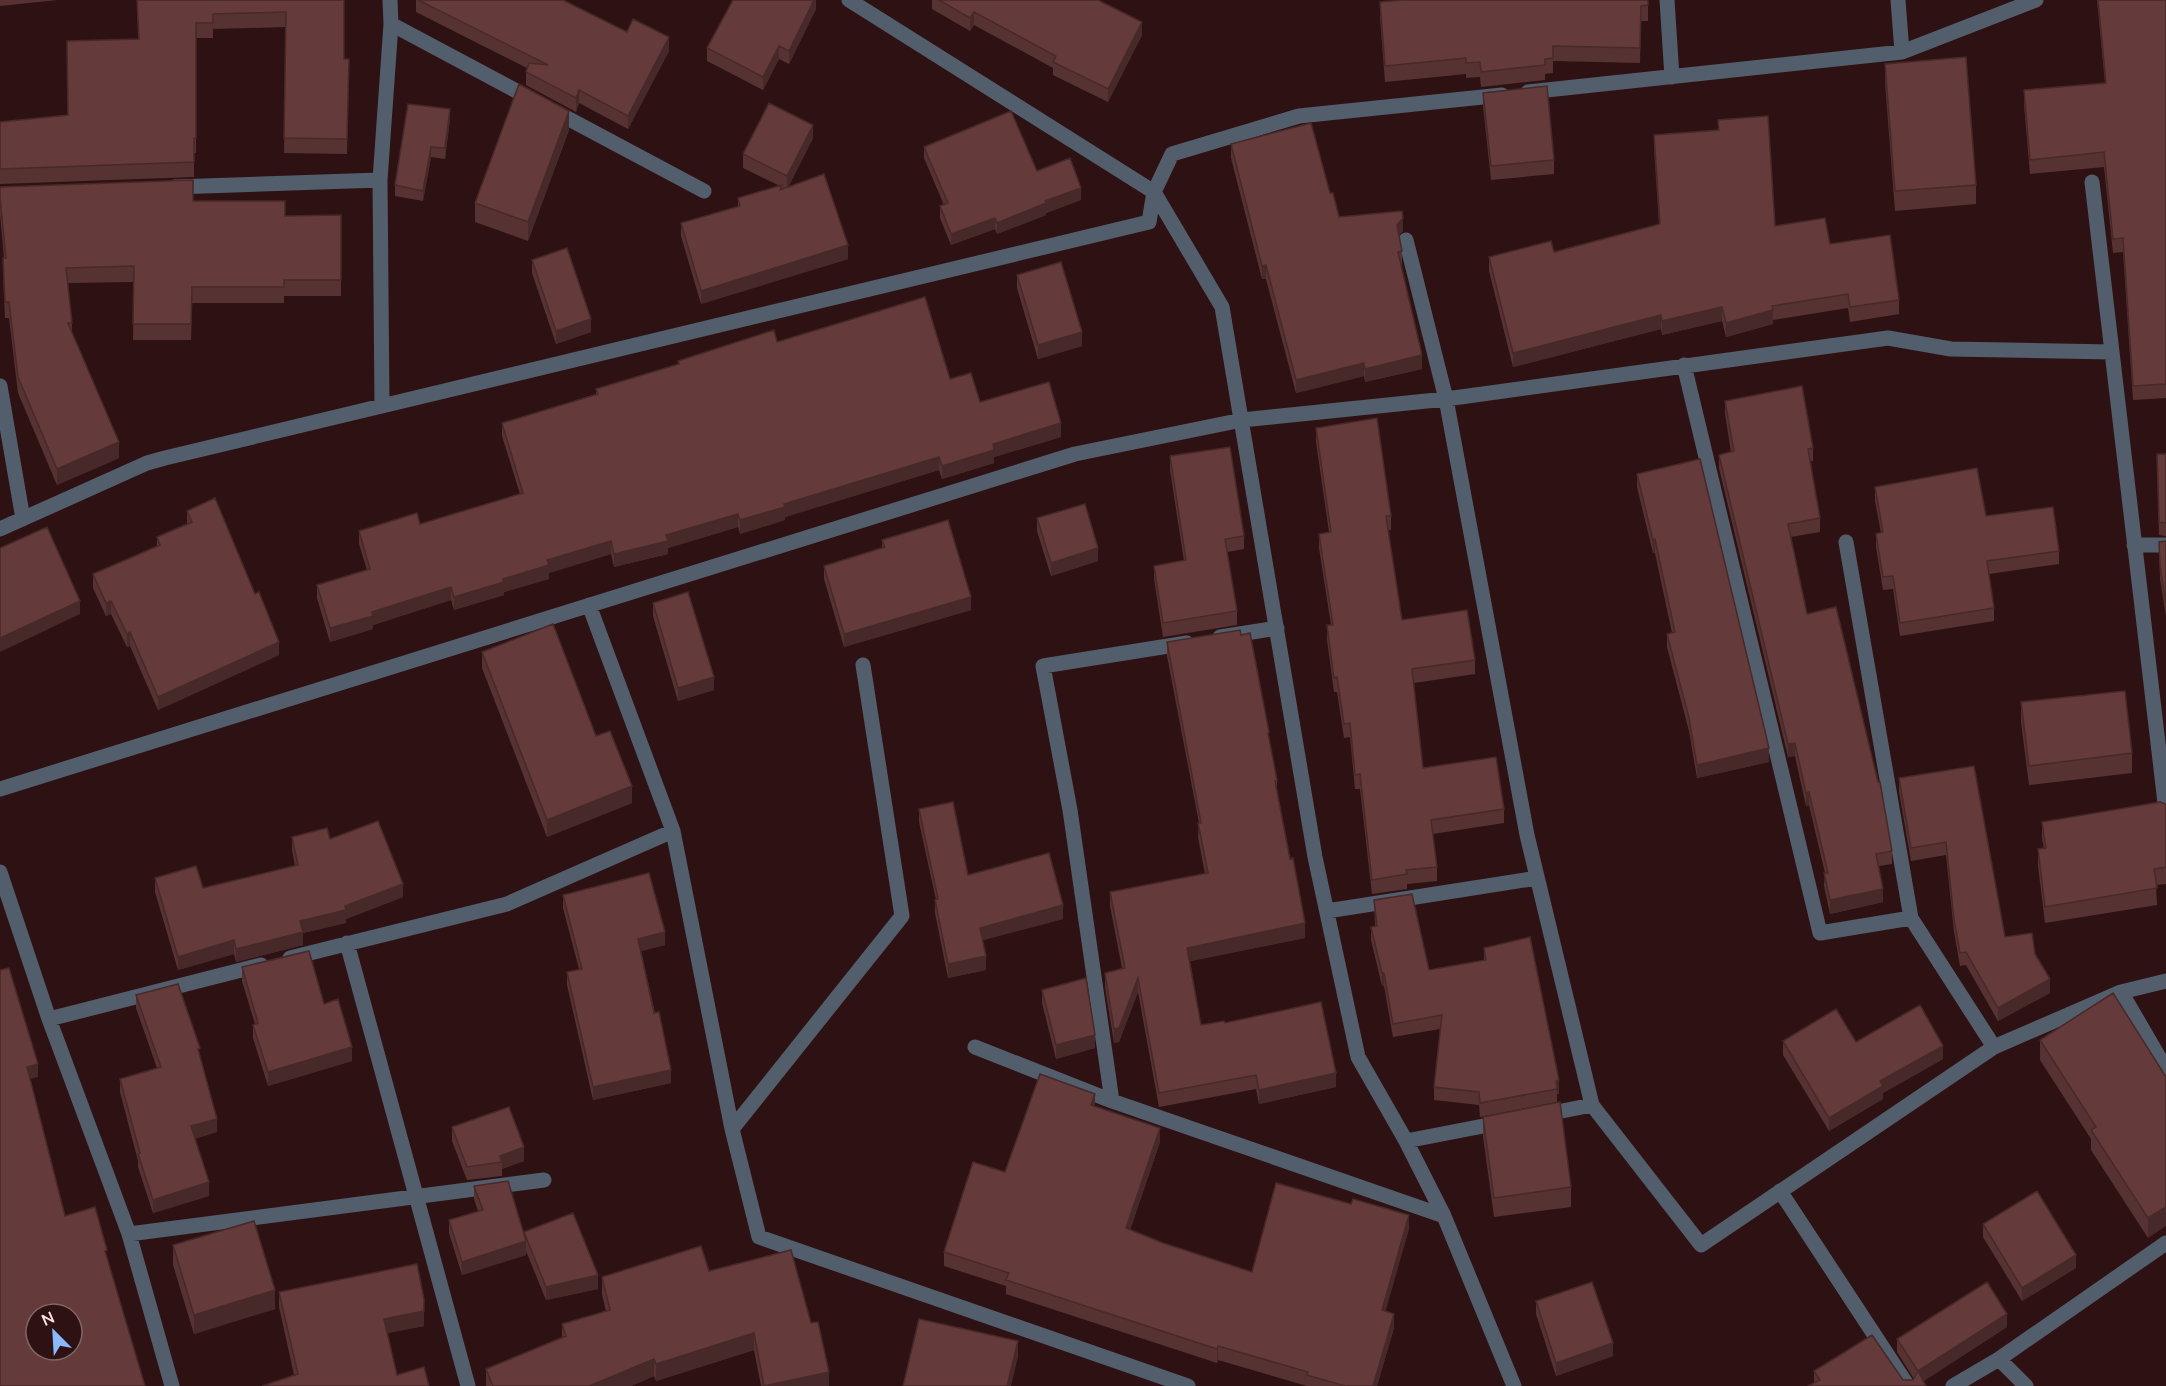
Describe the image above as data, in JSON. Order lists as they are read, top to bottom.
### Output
{
  "north": "top left"
}
